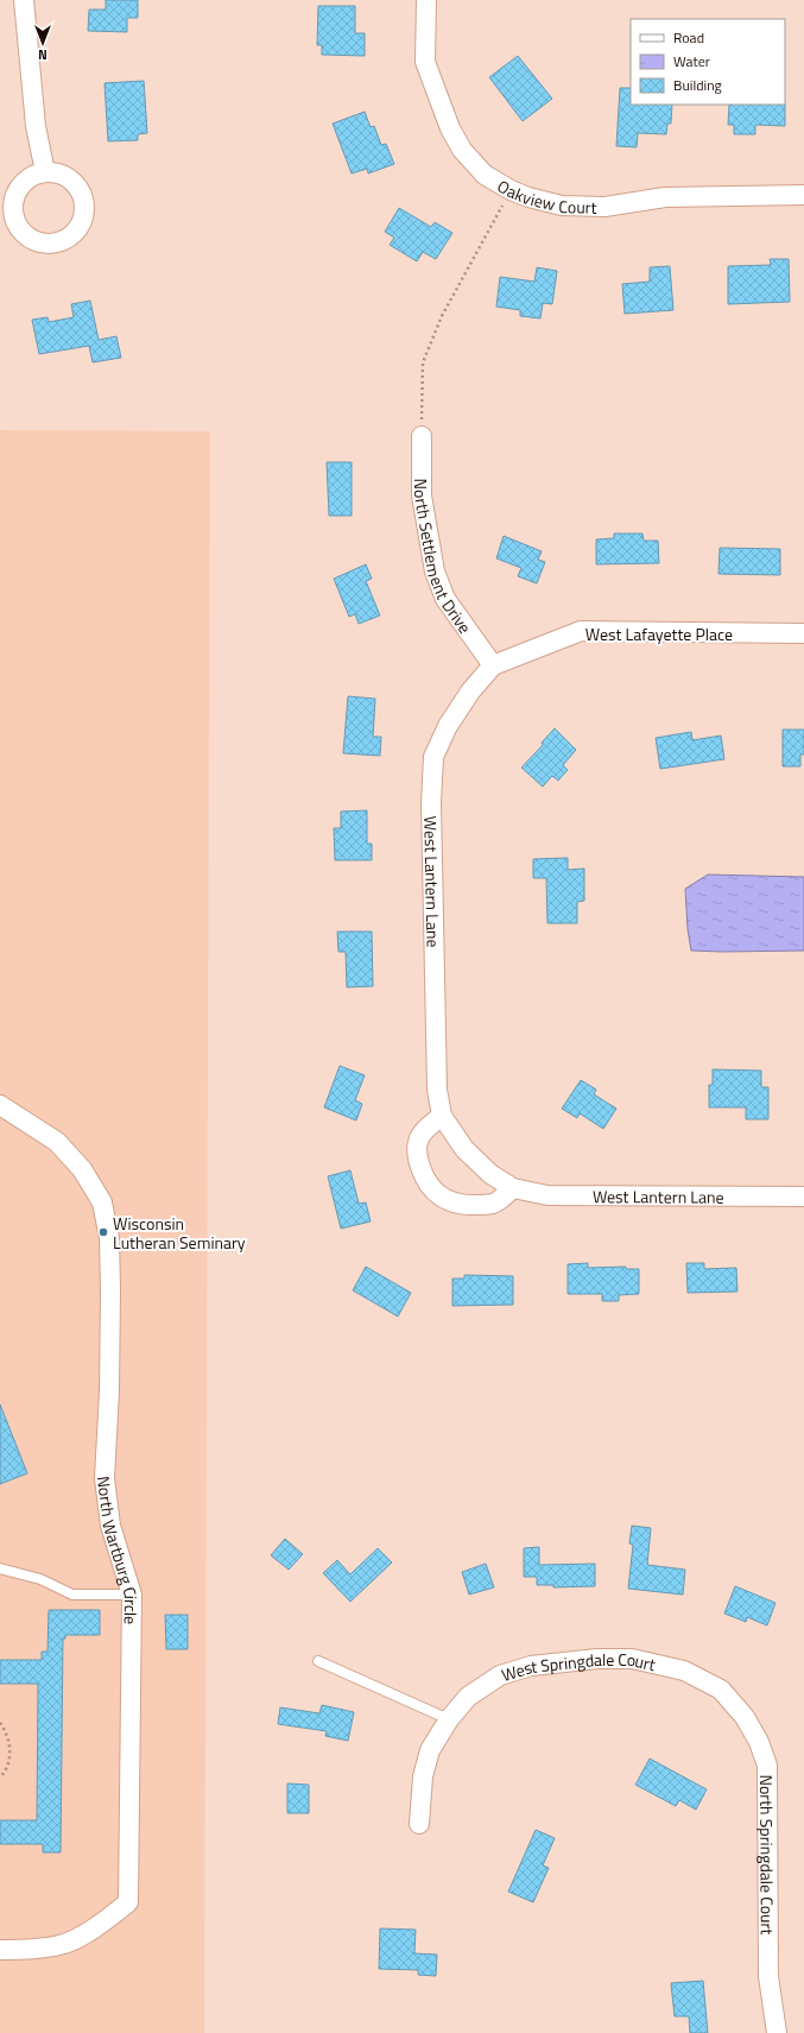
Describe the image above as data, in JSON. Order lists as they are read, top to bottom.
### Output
{
  "streets": {
    "street": [
      "Oakview Court",
      "North Settlement Drive",
      "West Lafayette Place",
      "West Lantern Lane",
      "North Wartburg Circle",
      "West Springdale Court",
      "North Springdale Court"
    ]
  },
  "crossings": [
    ["North Settlement Drive", "West Lafayette Place"],
    ["North Settlement Drive", "West Lantern Lane"],
    ["West Lafayette Place", "West Lantern Lane"],
    ["West Springdale Court", "North Springdale Court"]
  ],
  "places": ["Wisconsin Lutheran Seminary"],
  "legend": ["Road", "Water", "Building"],
  "north": "bottom"
}
